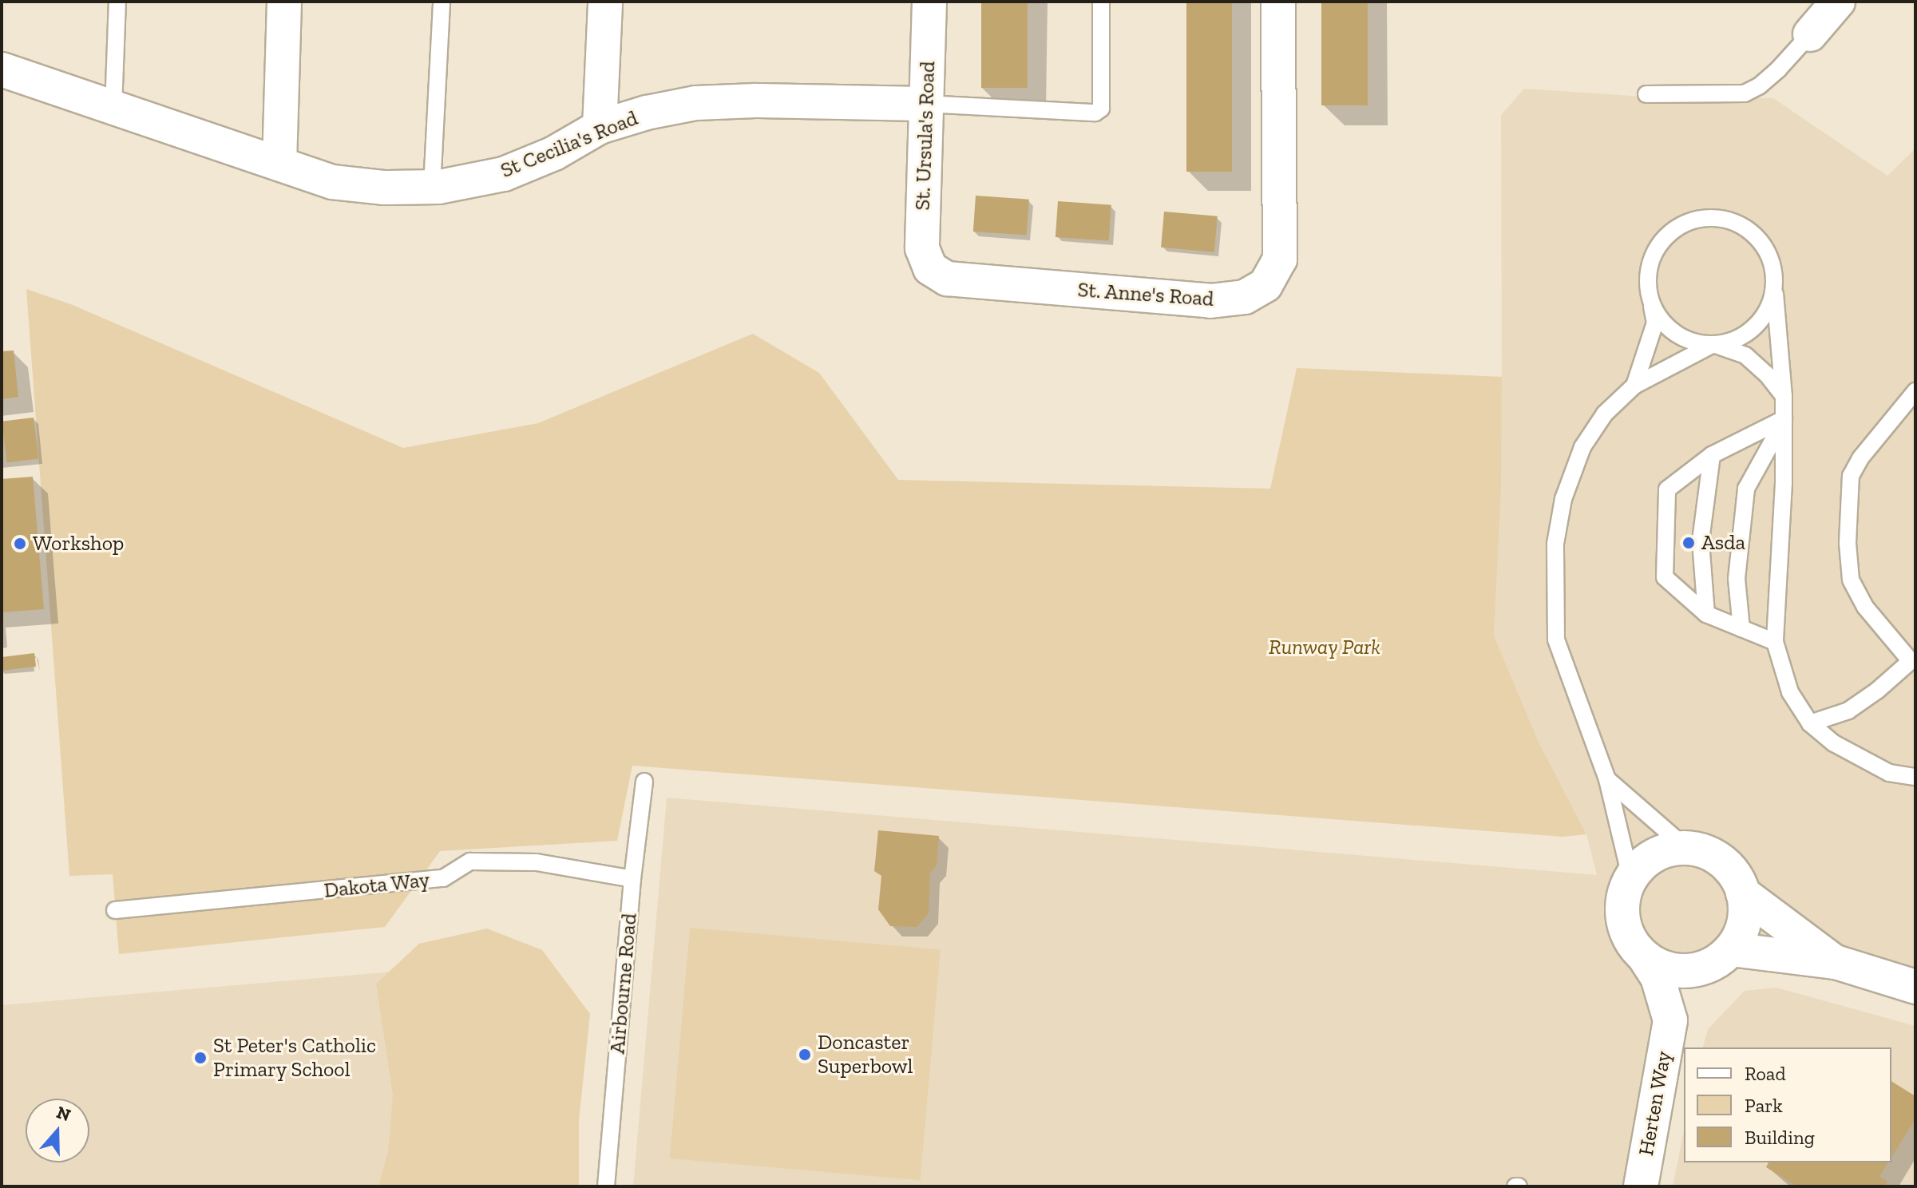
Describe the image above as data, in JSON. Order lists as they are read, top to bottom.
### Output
{
  "streets": {
    "street": [
      "St. Ursula's Road",
      "St Cecilia's Road",
      "St. Anne's Road",
      "Herten Way"
    ],
    "lane": ["Dakota Way", "Airbourne Road"]
  },
  "crossings": [
    ["St. Ursula's Road", "St Cecilia's Road"],
    ["St. Ursula's Road", "St. Anne's Road"],
    ["Dakota Way", "Airbourne Road"]
  ],
  "parks": ["Runway Park"],
  "places": [
    "Asda",
    "Workshop",
    "Doncaster Superbowl",
    "St Peter's Catholic Primary School"
  ],
  "legend": ["Road", "Park", "Building"],
  "north": "top"
}
